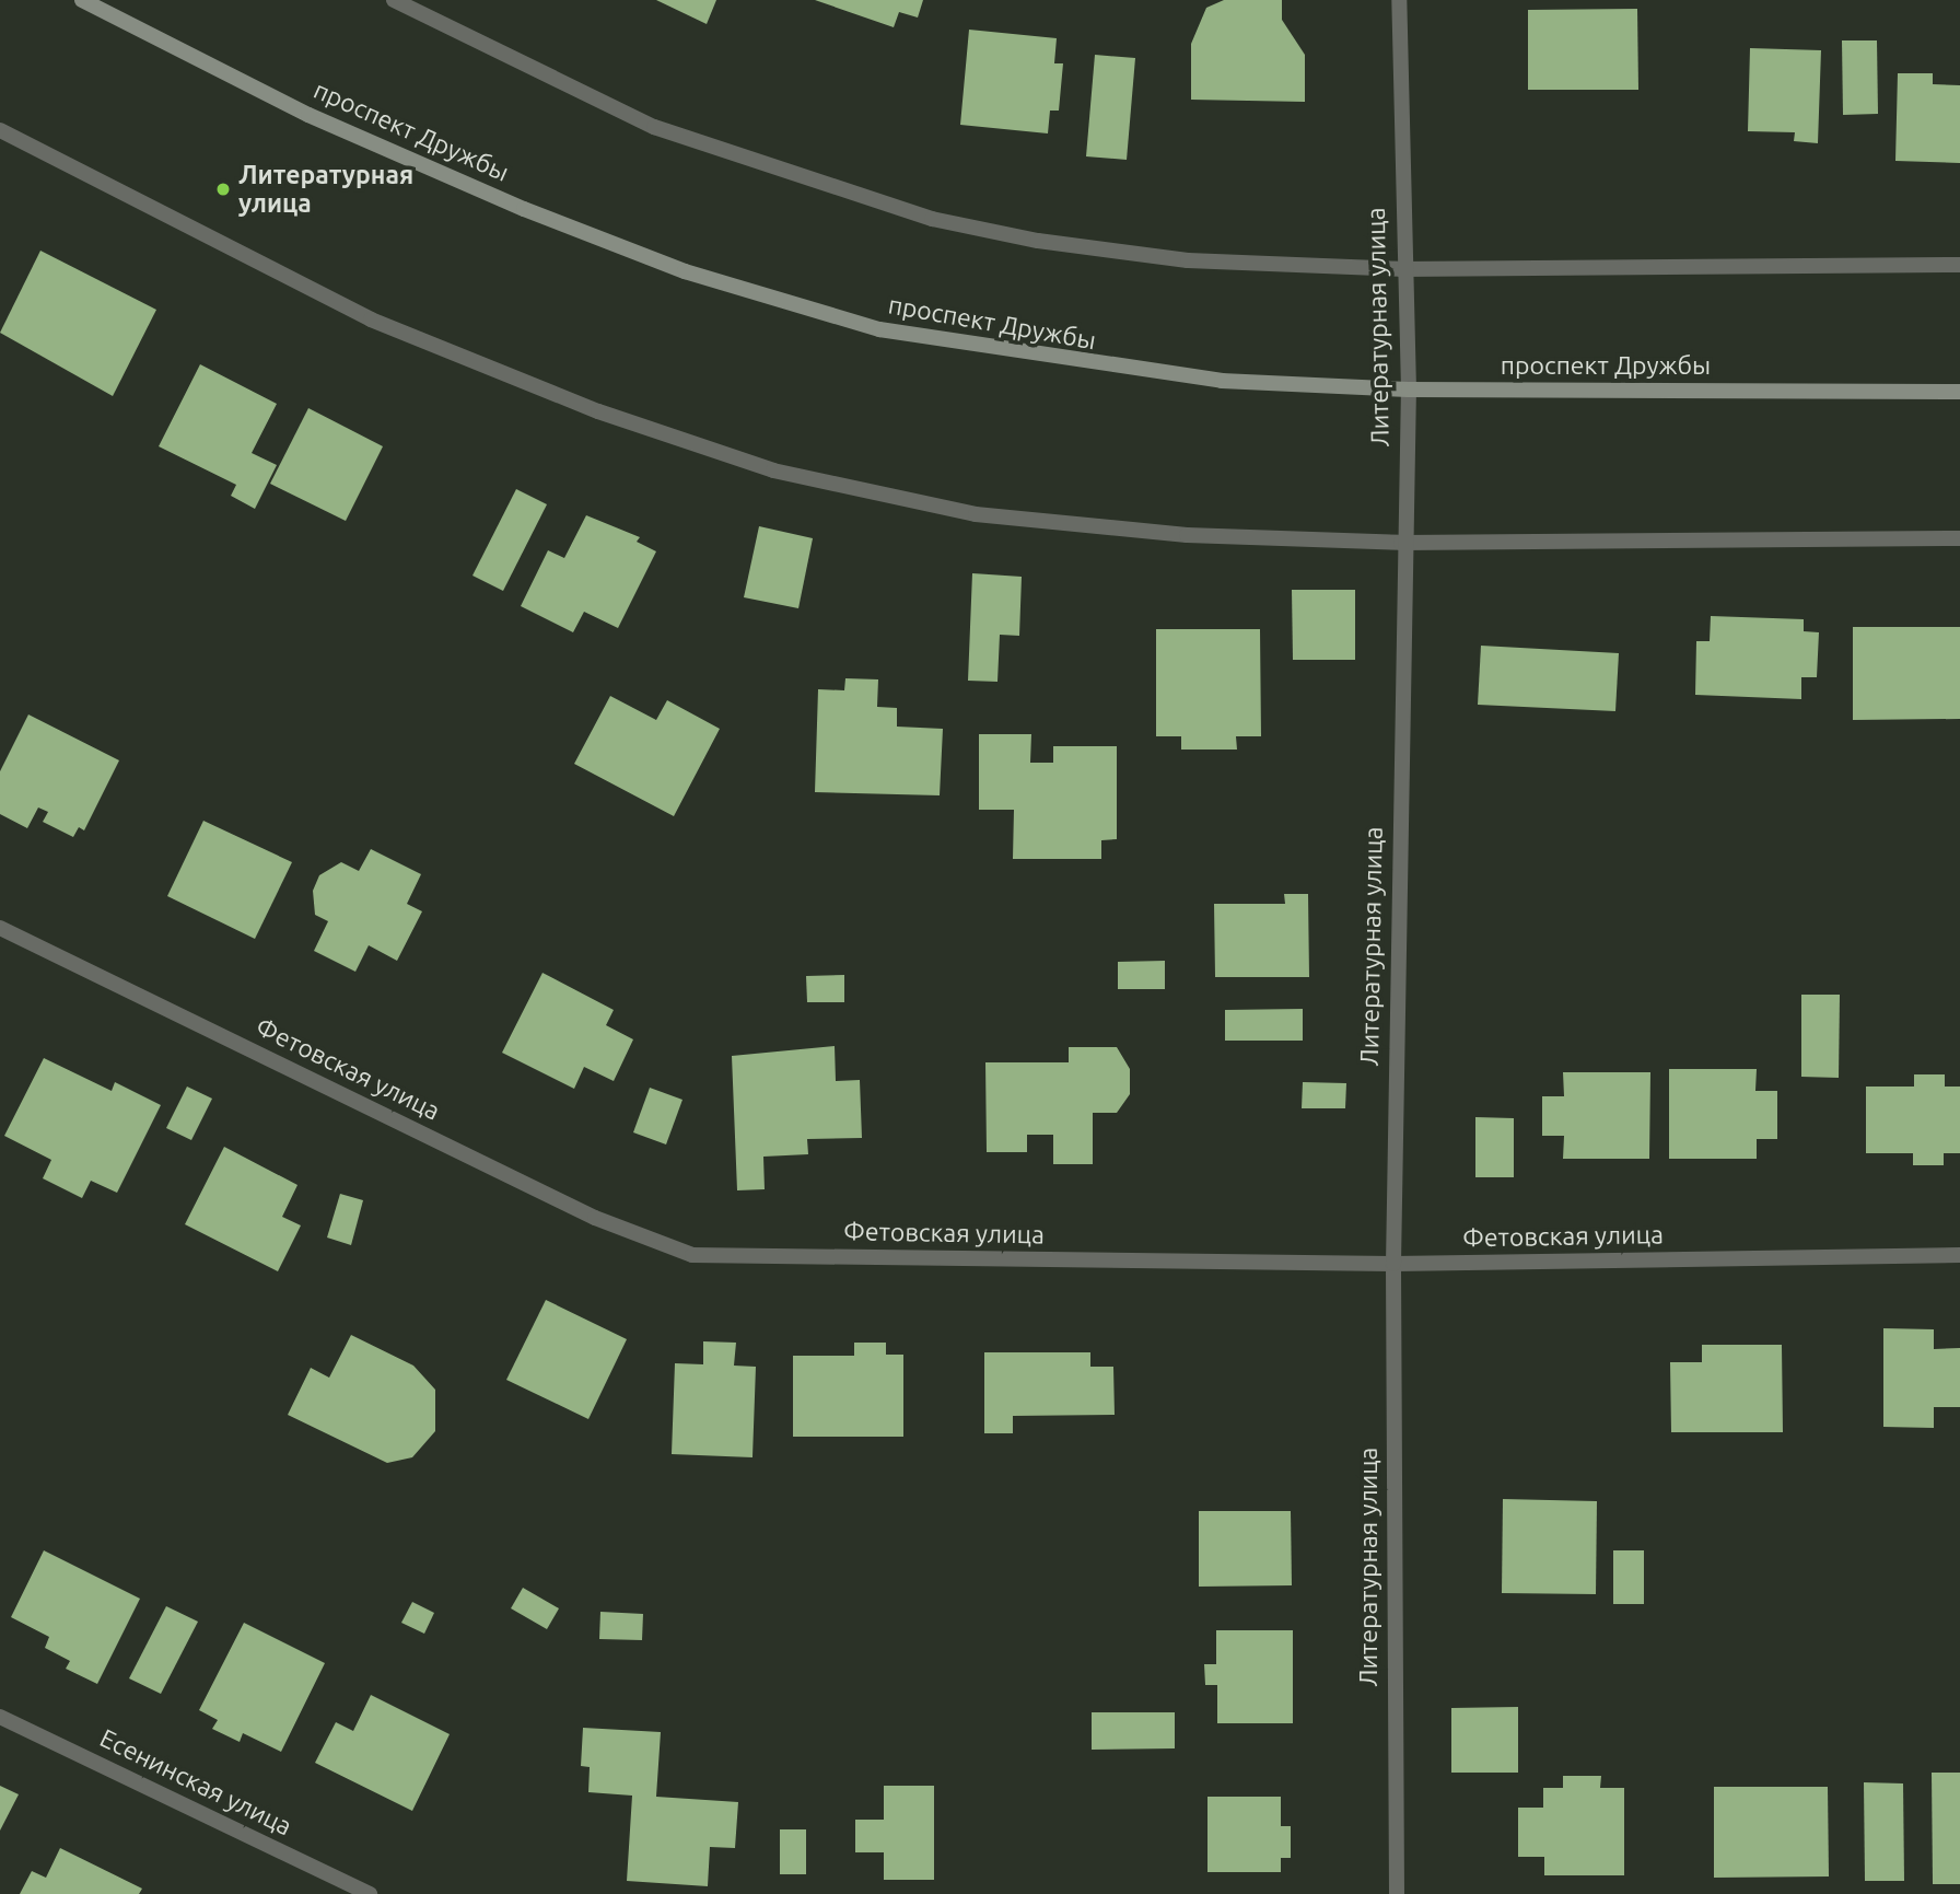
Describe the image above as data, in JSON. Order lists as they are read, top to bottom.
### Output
{
  "streets": {
    "main road": ["проспект Дружбы"],
    "street": ["Литературная улица", "Фетовская улица", "Есенинская улица"]
  },
  "crossings": [
    ["проспект Дружбы", "Литературная улица"],
    ["Литературная улица", "Фетовская улица"]
  ],
  "places": ["Литературная улица"]
}
